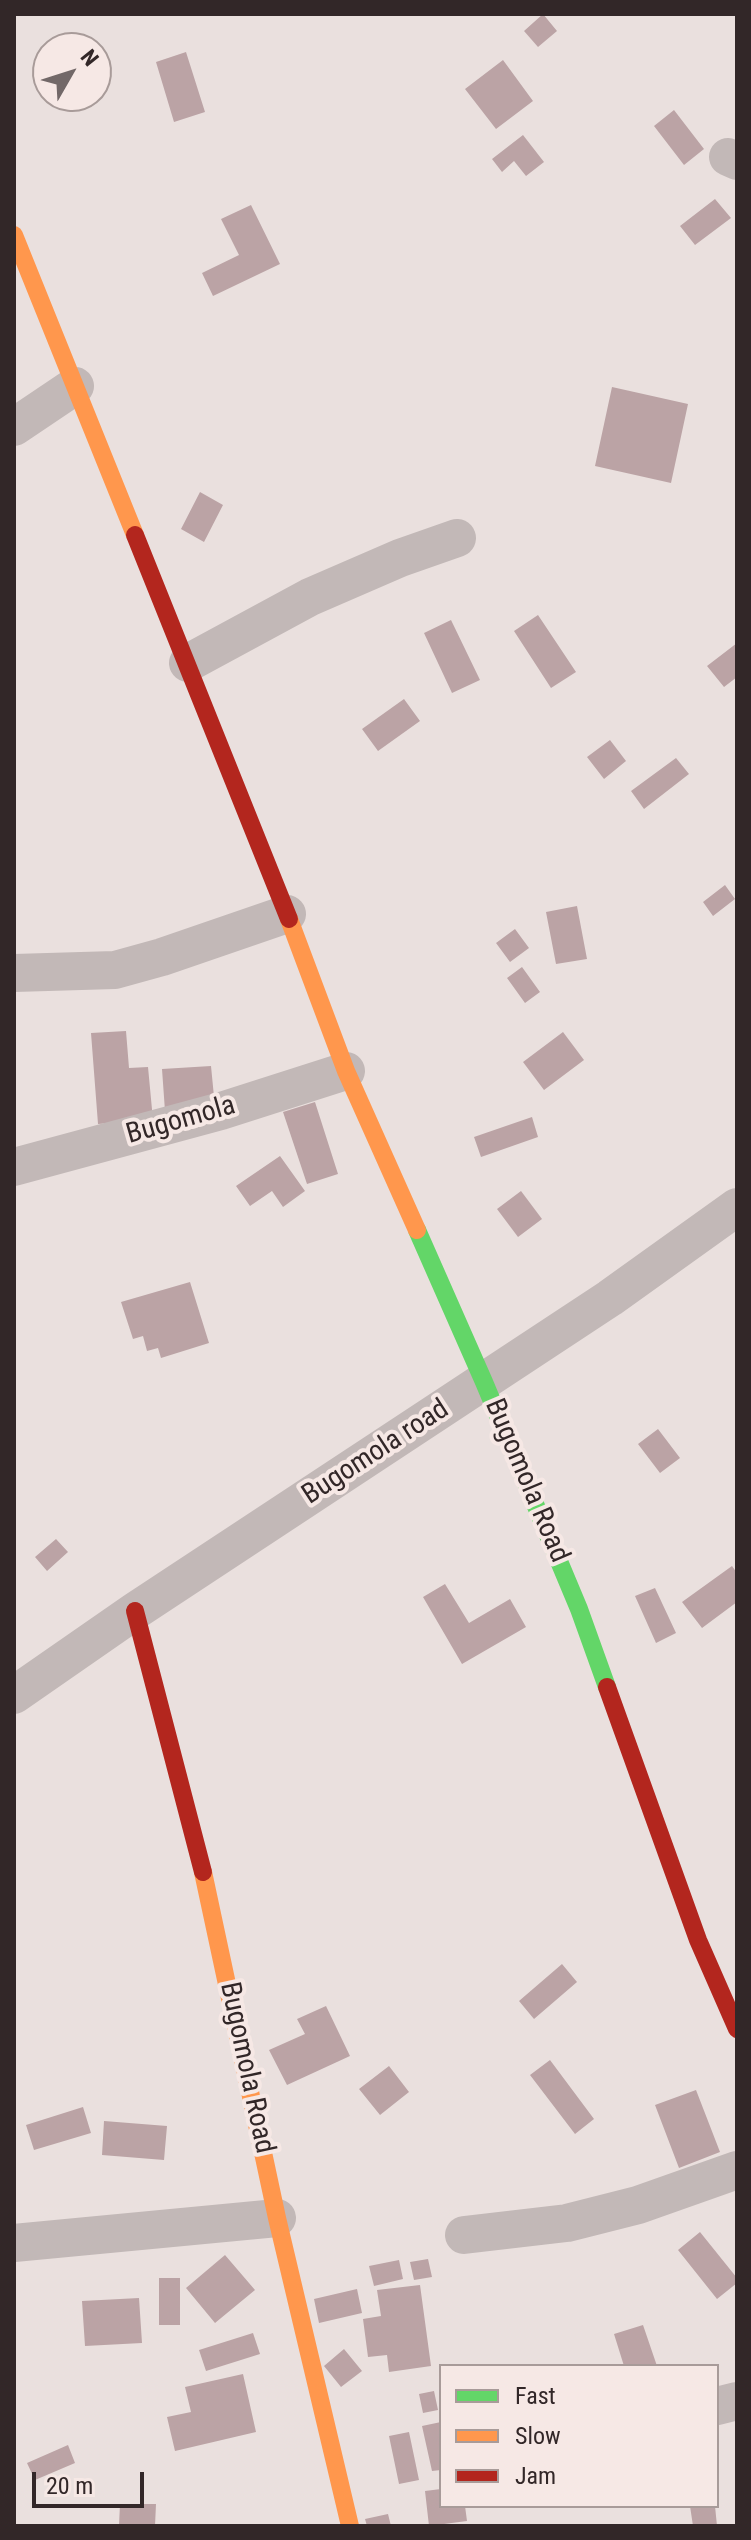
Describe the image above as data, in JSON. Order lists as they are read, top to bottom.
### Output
{
  "streets": {
    "street": ["Bugomola", "Bugomola road", "Bugomola Road"]
  },
  "crossings": [
    ["Bugomola", "Bugomola Road"],
    ["Bugomola road", "Bugomola Road"]
  ],
  "legend": ["Fast", "Slow", "Jam"],
  "scale_bar": "20 m",
  "north": "top right"
}
